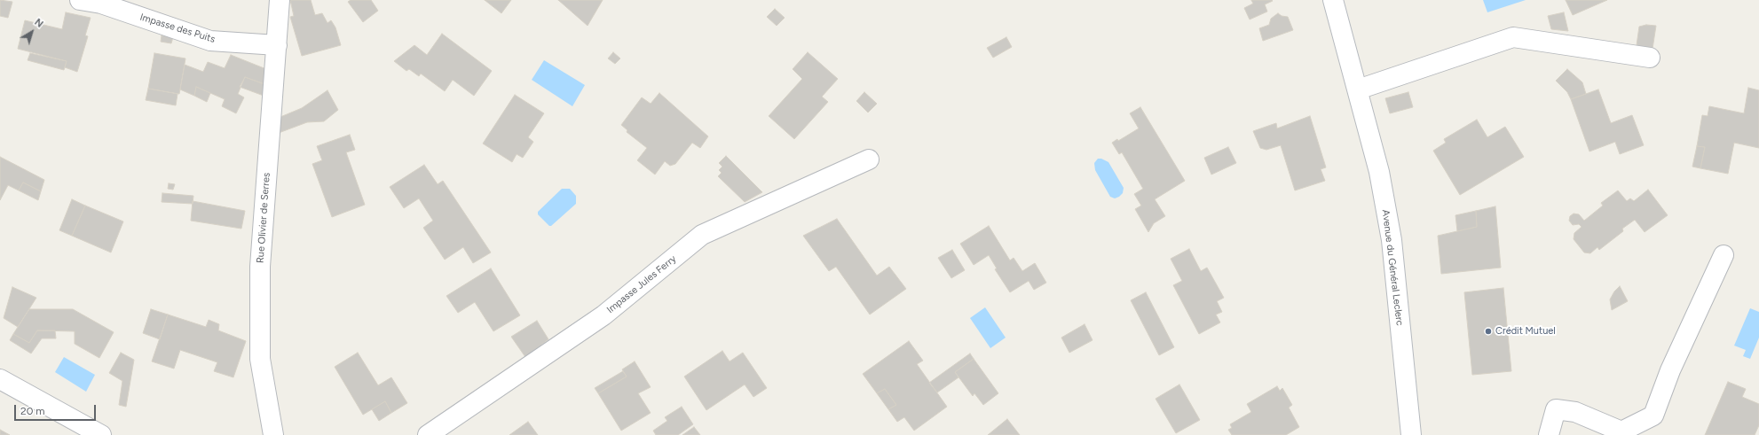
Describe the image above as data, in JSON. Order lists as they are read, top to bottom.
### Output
{
  "streets": {
    "street": [
      "Impasse des Puits",
      "Rue Olivier de Serres",
      "Avenue du Général Leclerc",
      "Impasse Jules Ferry"
    ]
  },
  "crossings": [
    ["Impasse des Puits", "Rue Olivier de Serres"]
  ],
  "places": ["Crédit Mutuel"],
  "scale_bar": "20 m",
  "north": "top right"
}
